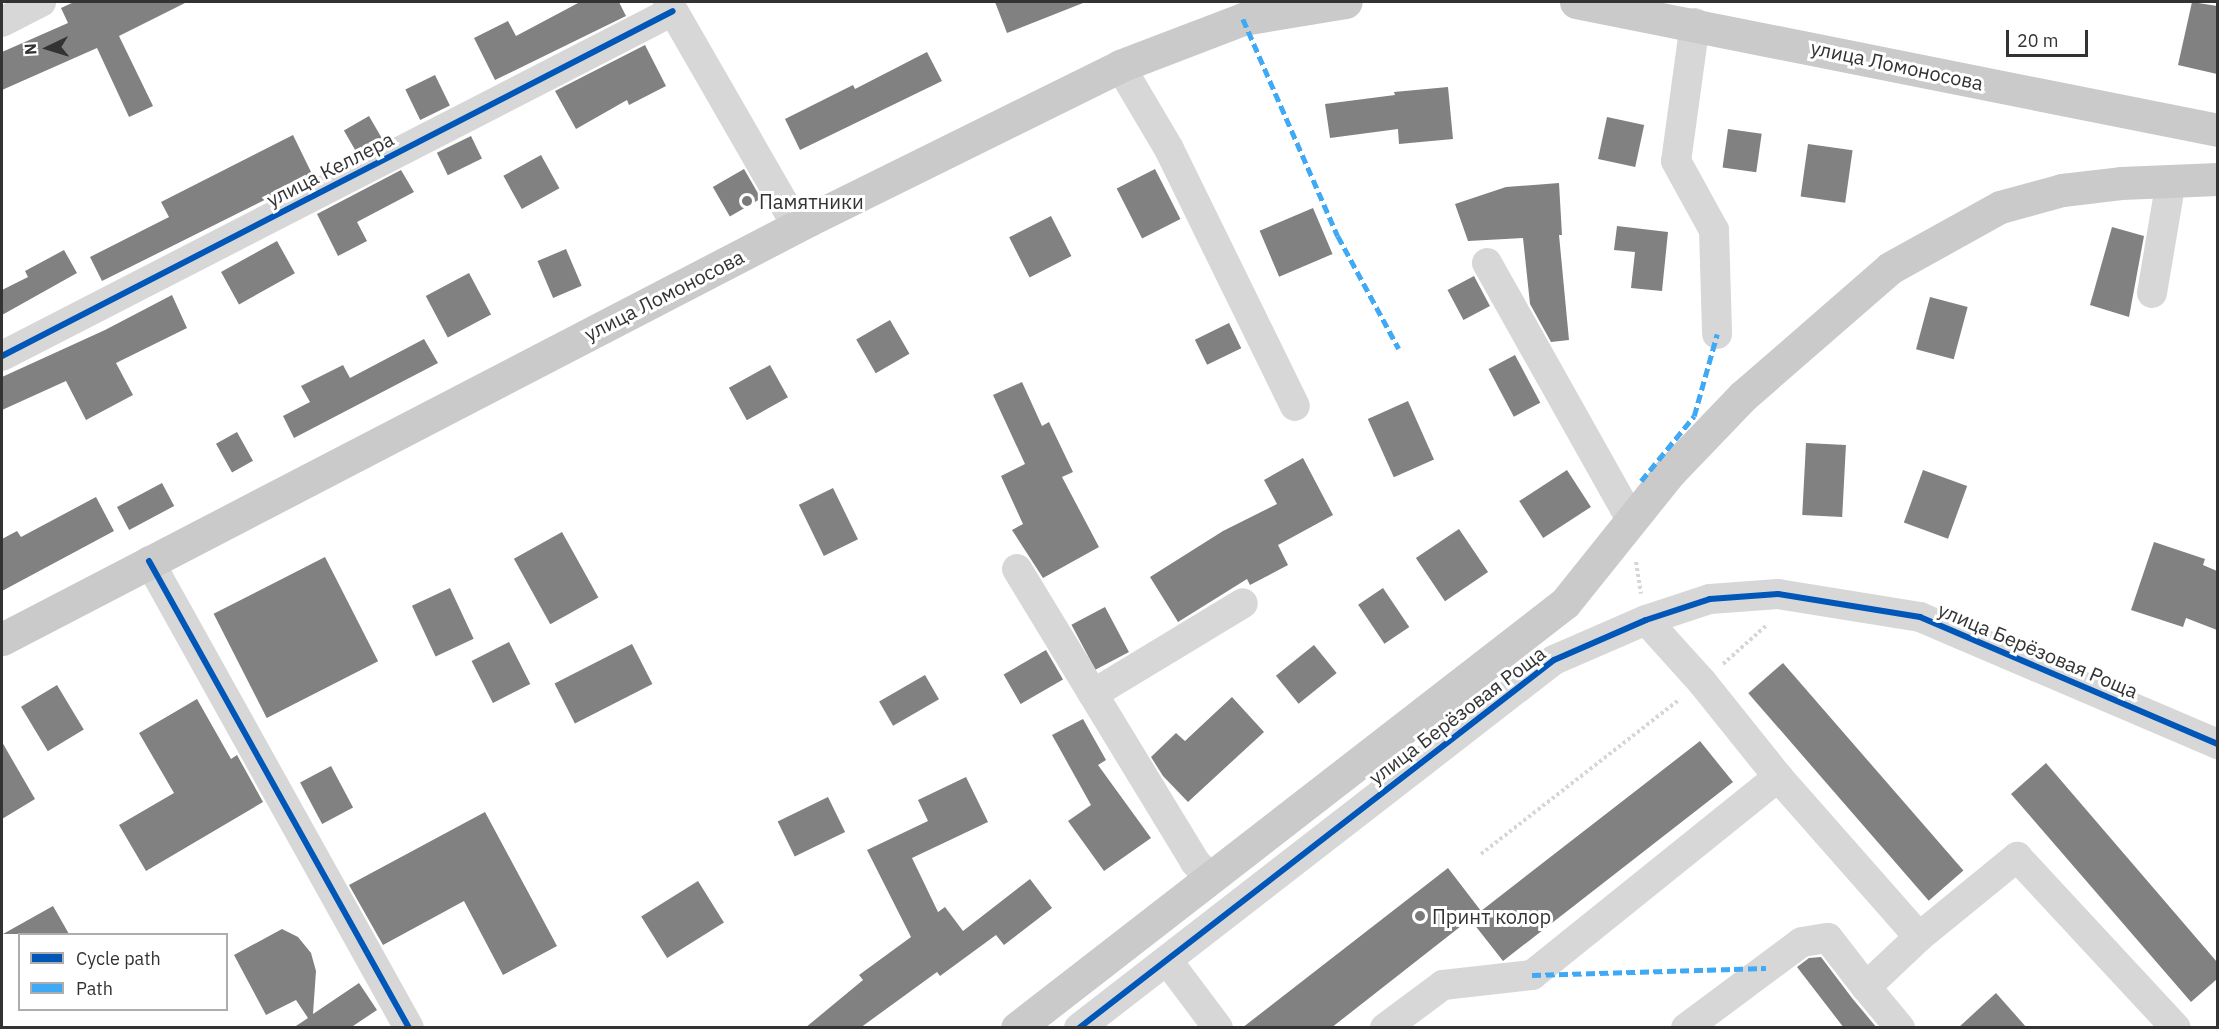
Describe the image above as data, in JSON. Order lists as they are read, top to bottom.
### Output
{
  "streets": {
    "main road": ["улица Ломоносова"],
    "street": ["улица Келлера", "улица Берёзовая Роща"]
  },
  "places": ["Памятники", "Принт колор"],
  "legend": ["Cycle path", "Path"],
  "scale_bar": "20 m",
  "north": "left"
}
